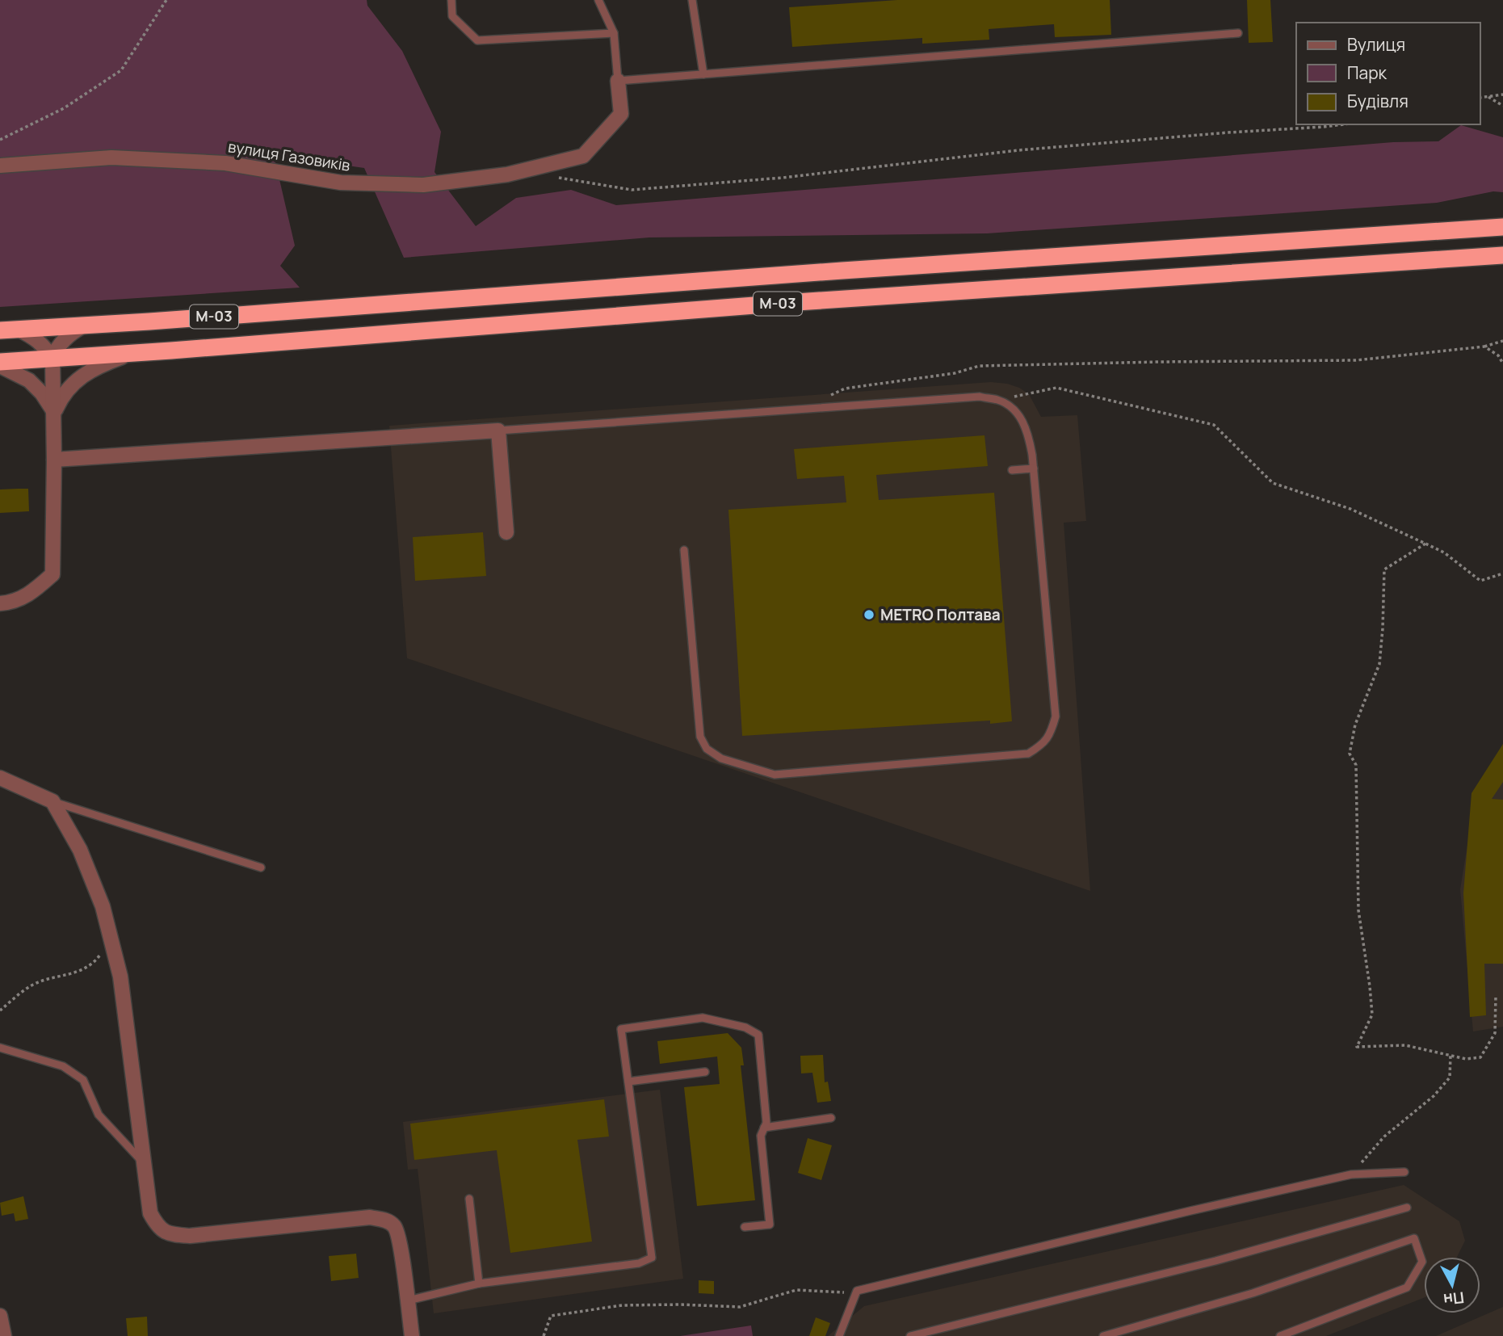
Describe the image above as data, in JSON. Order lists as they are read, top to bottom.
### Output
{
  "streets": {
    "highway": ["М-03"],
    "street": ["вулиця Газовиків"]
  },
  "places": ["METRO Полтава"],
  "legend": ["Вулиця", "Парк", "Будівля"],
  "north": "bottom"
}
